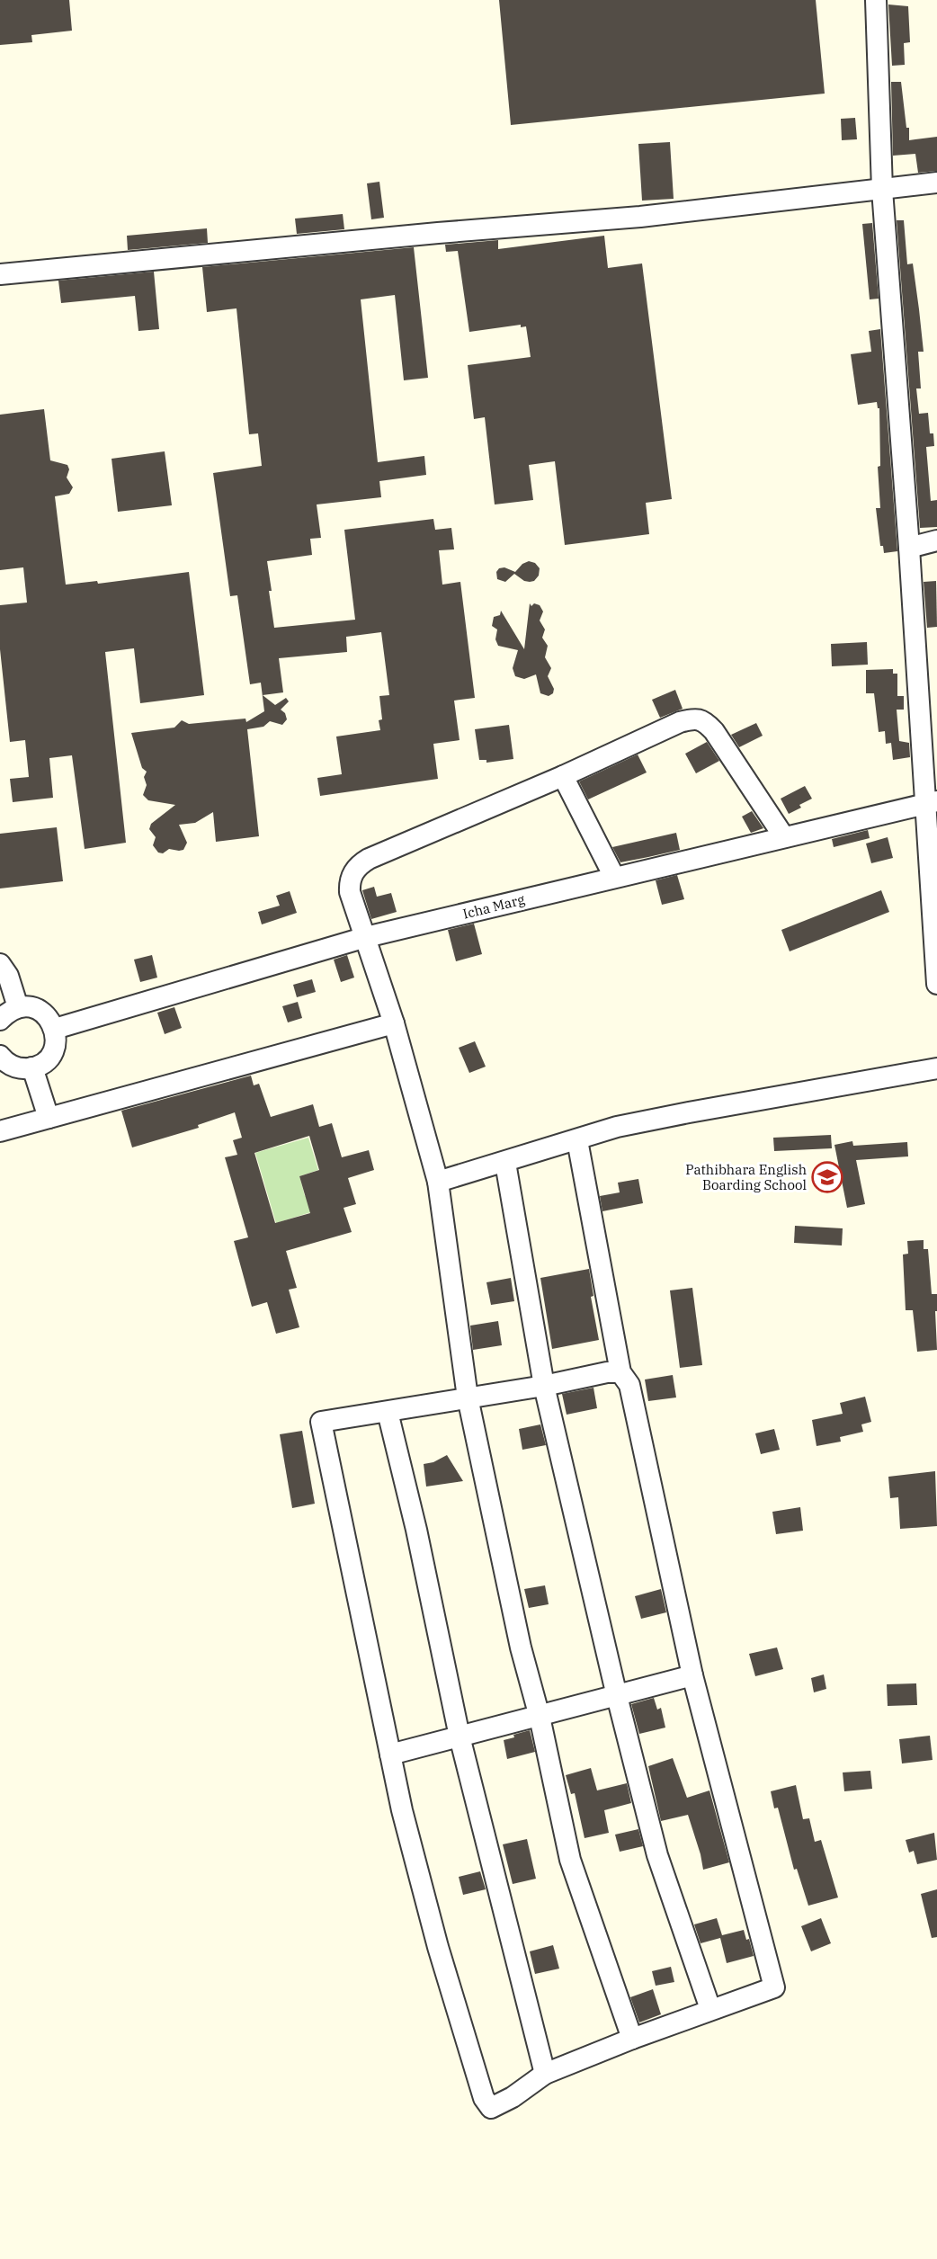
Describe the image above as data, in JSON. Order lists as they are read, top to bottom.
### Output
{
  "streets": {
    "street": ["Icha Marg"]
  },
  "places": {
    "school or university": ["Pathibhara English Boarding School"]
  }
}
